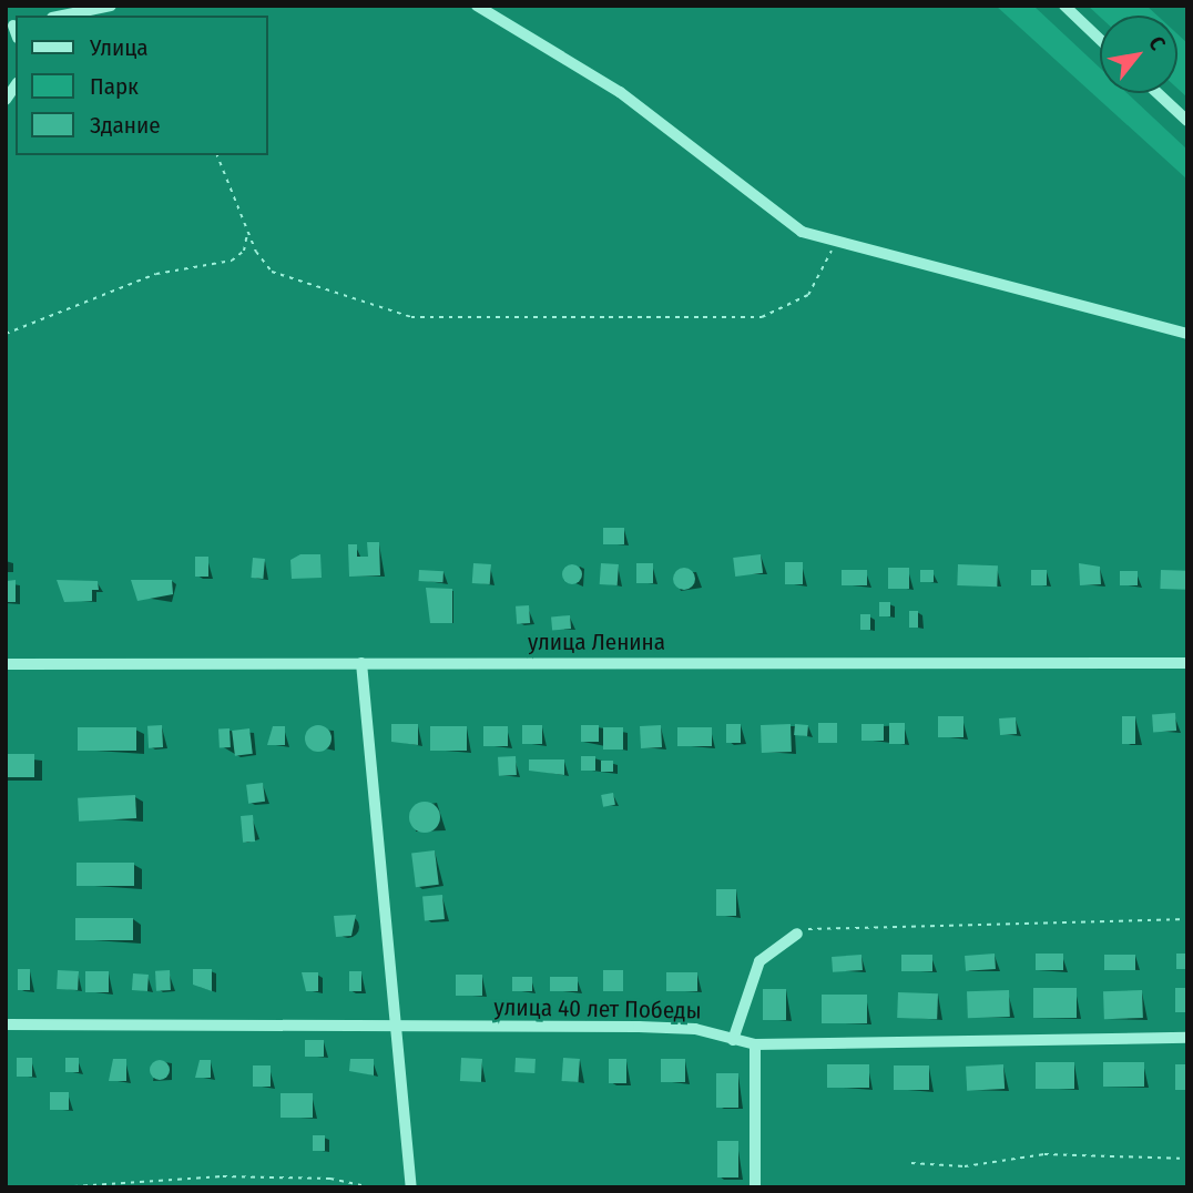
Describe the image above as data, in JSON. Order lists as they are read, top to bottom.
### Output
{
  "streets": {
    "street": ["улица Ленина", "улица 40 лет Победы"]
  },
  "legend": ["Улица", "Парк", "Здание"],
  "north": "top right"
}
